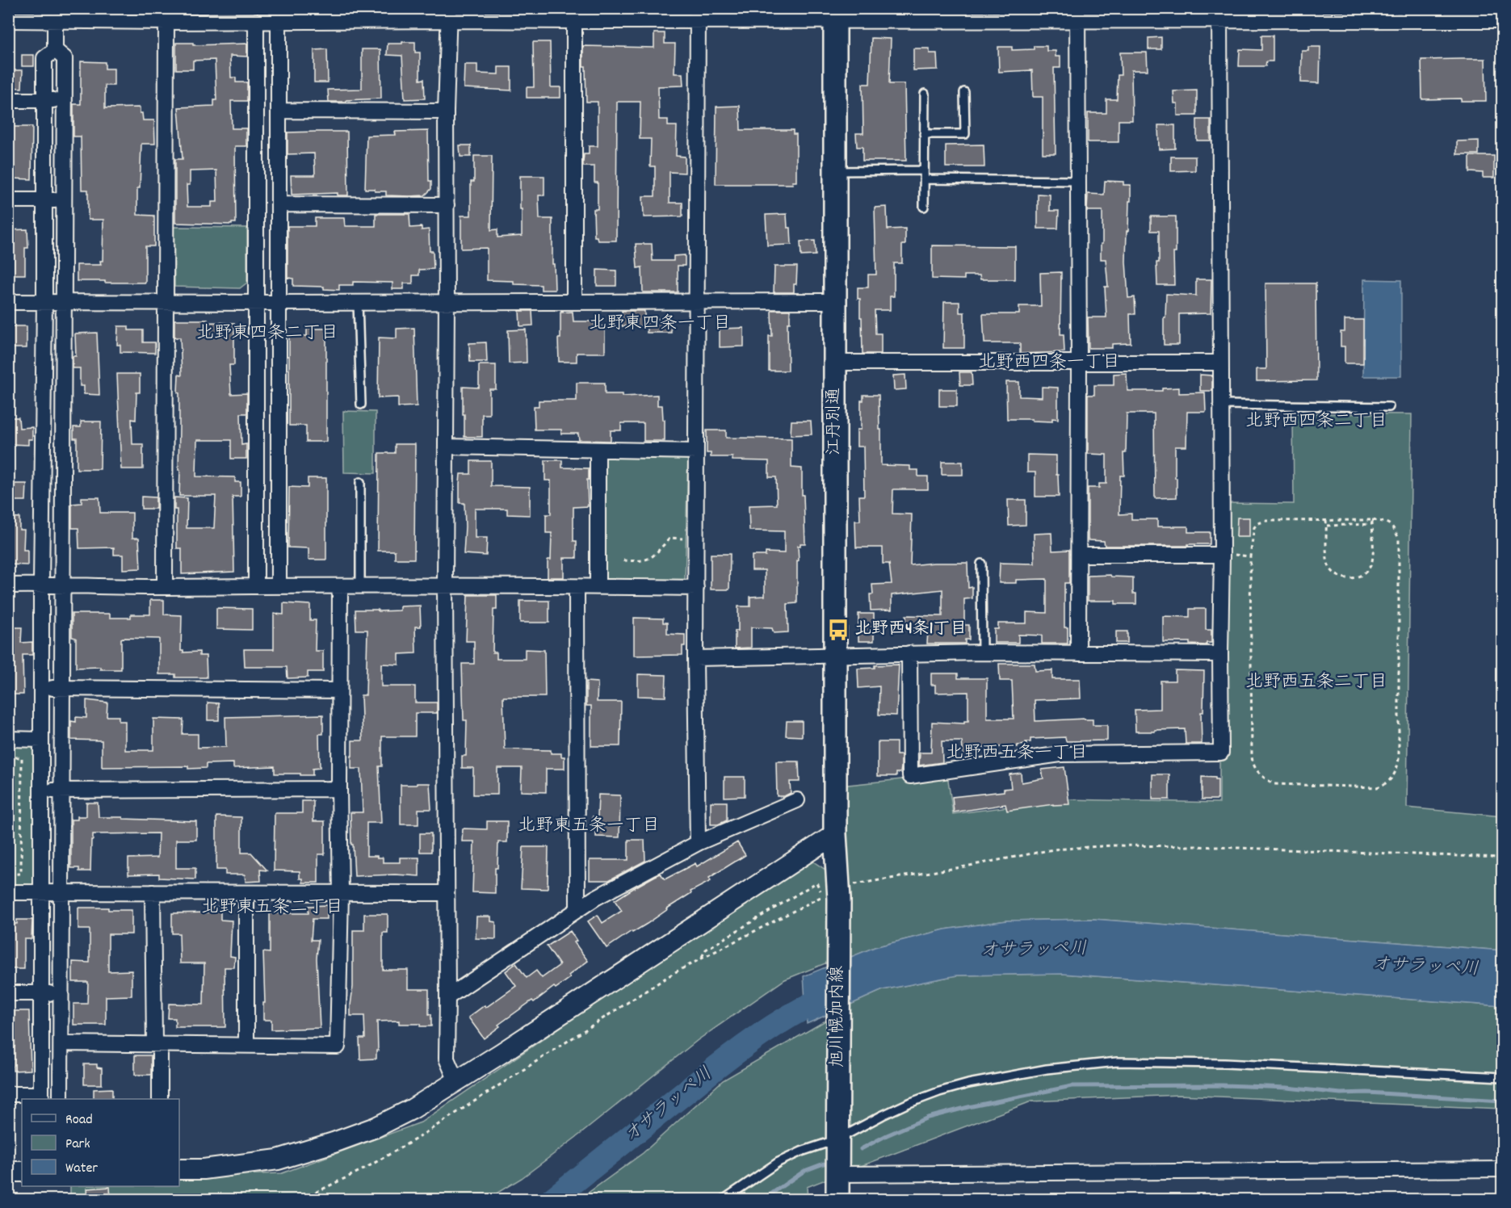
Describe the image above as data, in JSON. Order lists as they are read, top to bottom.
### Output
{
  "streets": {
    "main road": ["江丹別通", "旭川幌加内線"]
  },
  "crossings": [
    ["江丹別通", "旭川幌加内線"]
  ],
  "districts": [
    "北野東四条一丁目",
    "北野東四条二丁目",
    "北野西四条一丁目",
    "北野西四条二丁目",
    "北野西五条二丁目",
    "北野西五条一丁目",
    "北野東五条一丁目",
    "北野東五条二丁目"
  ],
  "water": ["オサラッペ川"],
  "places": {
    "bus stop": ["北野西4条1丁目"]
  },
  "legend": ["Road", "Park", "Water"]
}
